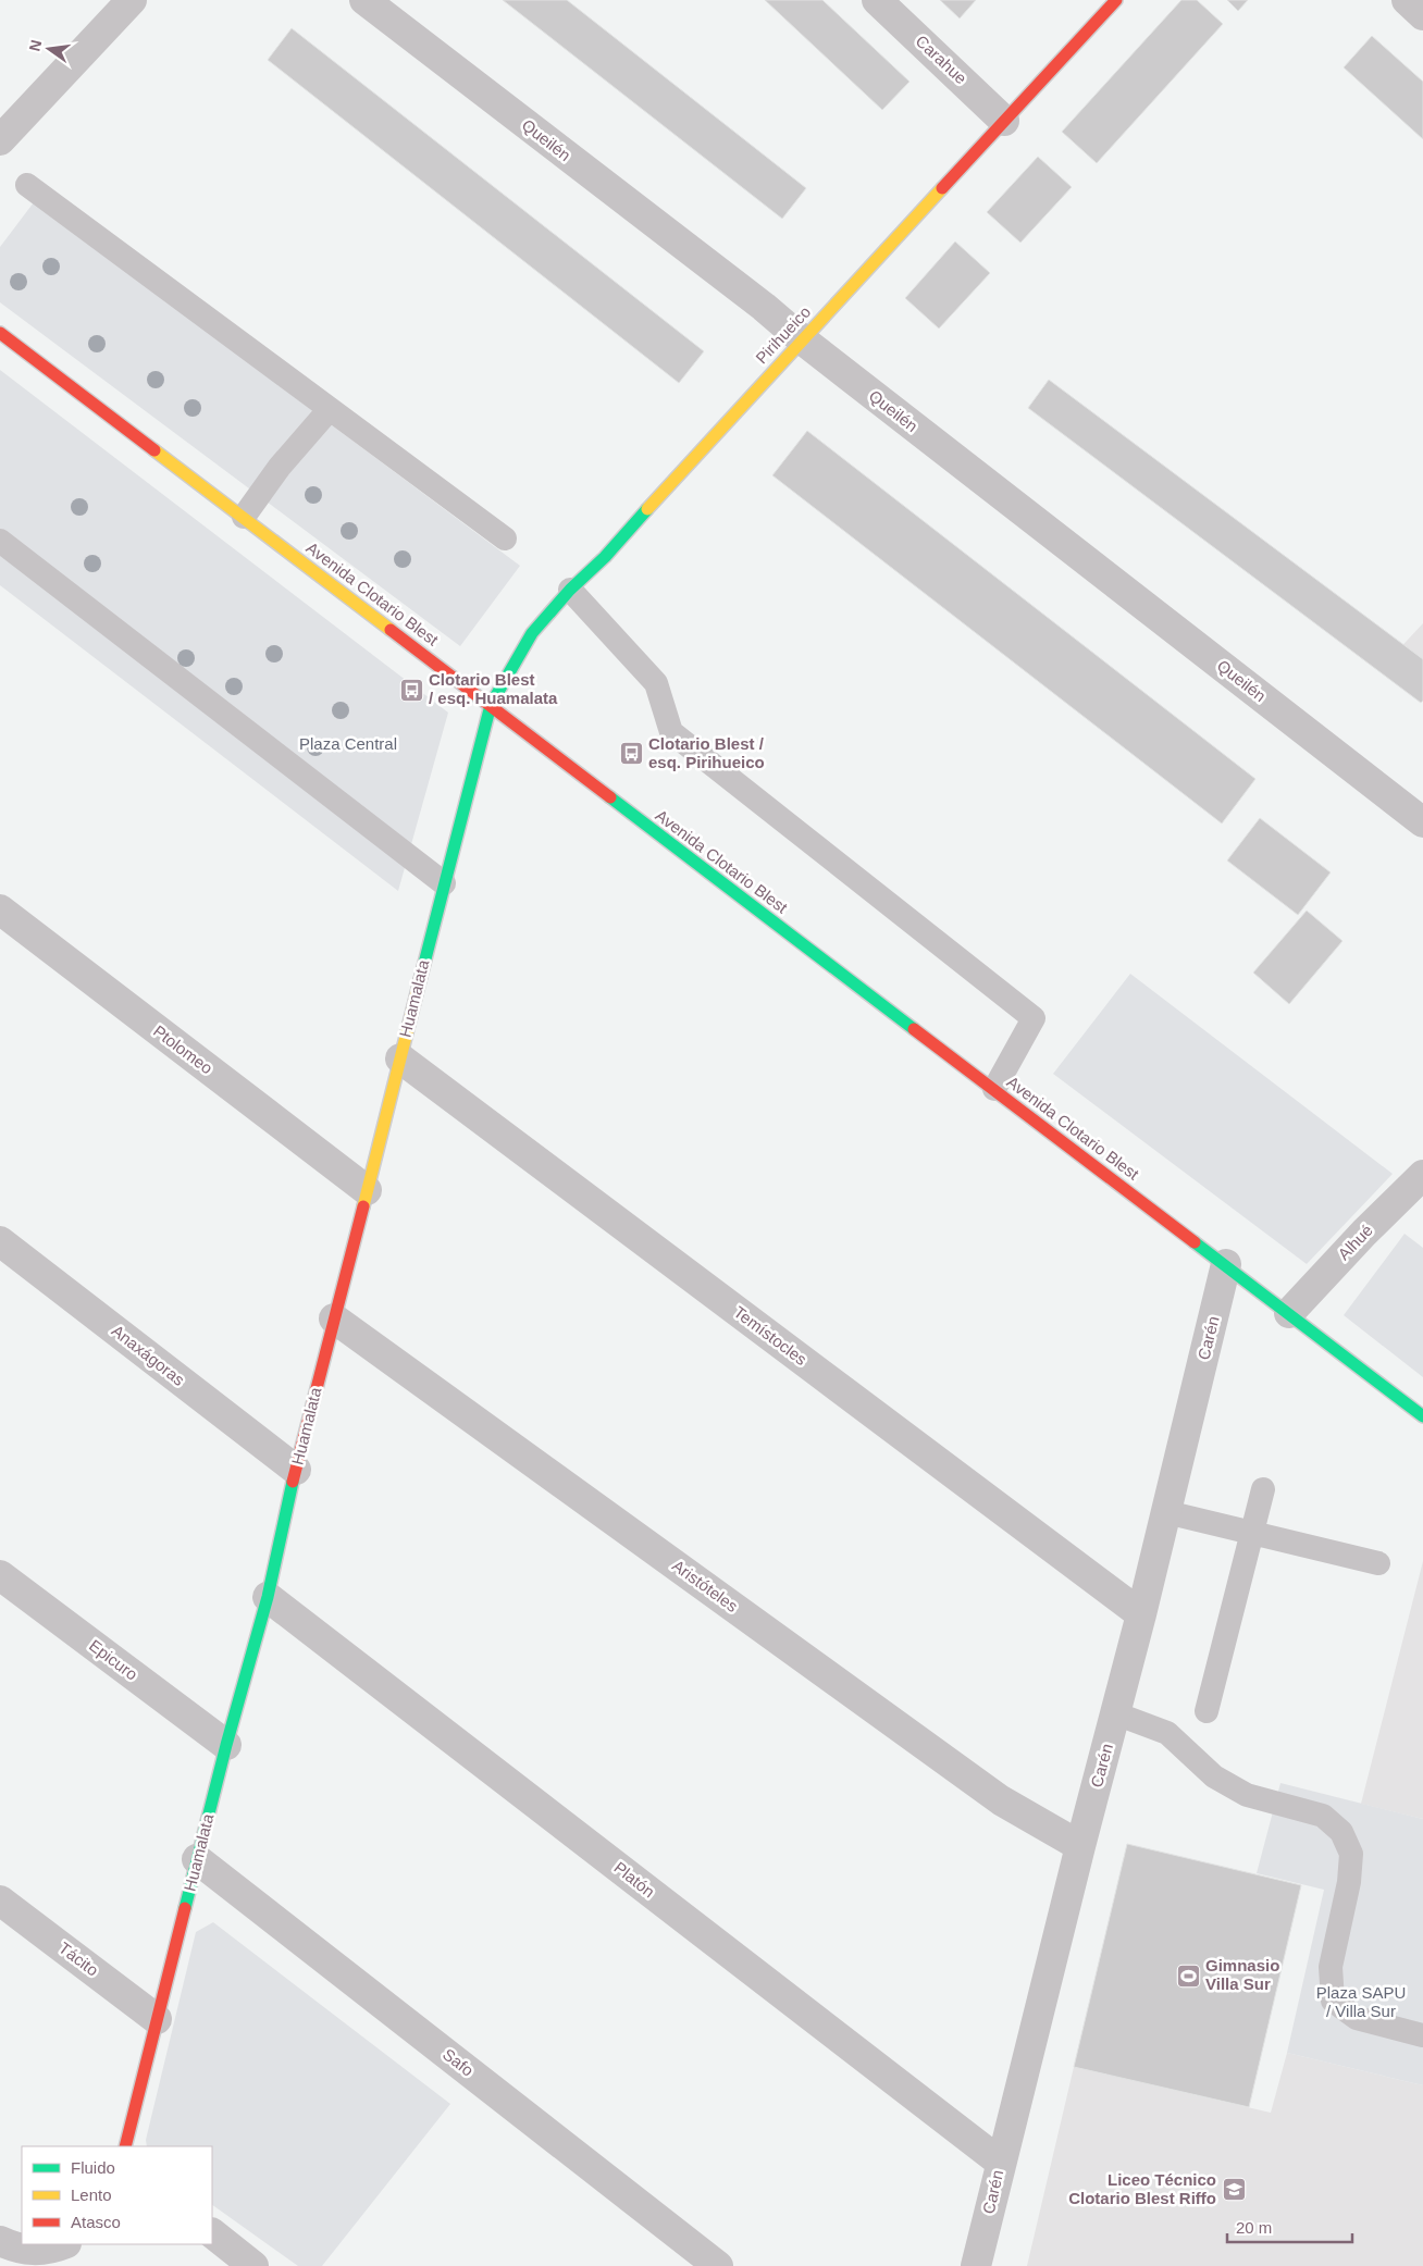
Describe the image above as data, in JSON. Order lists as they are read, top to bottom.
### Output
{
  "streets": {
    "street": [
      "Carahue",
      "Queilén",
      "Pirihueico",
      "Avenida Clotario Blest",
      "Huamalata",
      "Ptolomeo",
      "Alhué",
      "Temístocles",
      "Carén",
      "Anaxágoras",
      "Aristóteles",
      "Epicuro",
      "Platón",
      "Tácito",
      "Safo"
    ]
  },
  "crossings": [
    ["Carahue", "Pirihueico"],
    ["Queilén", "Pirihueico"],
    ["Pirihueico", "Avenida Clotario Blest"],
    ["Pirihueico", "Huamalata"],
    ["Avenida Clotario Blest", "Huamalata"],
    ["Avenida Clotario Blest", "Alhué"],
    ["Avenida Clotario Blest", "Carén"],
    ["Huamalata", "Ptolomeo"],
    ["Huamalata", "Temístocles"],
    ["Huamalata", "Anaxágoras"],
    ["Huamalata", "Aristóteles"],
    ["Huamalata", "Epicuro"],
    ["Huamalata", "Platón"],
    ["Huamalata", "Tácito"],
    ["Huamalata", "Safo"],
    ["Temístocles", "Carén"],
    ["Carén", "Aristóteles"],
    ["Carén", "Platón"]
  ],
  "parks": ["Plaza Central", "Plaza SAPU / Villa Sur"],
  "places": {
    "bus stop": ["Clotario Blest / esq. Huamalata", "Clotario Blest / esq. Pirihueico"],
    "sports": ["Gimnasio Villa Sur"],
    "school or university": ["Liceo Técnico Clotario Blest Riffo"]
  },
  "legend": ["Fluido", "Lento", "Atasco"],
  "scale_bar": "20 m",
  "north": "left"
}
